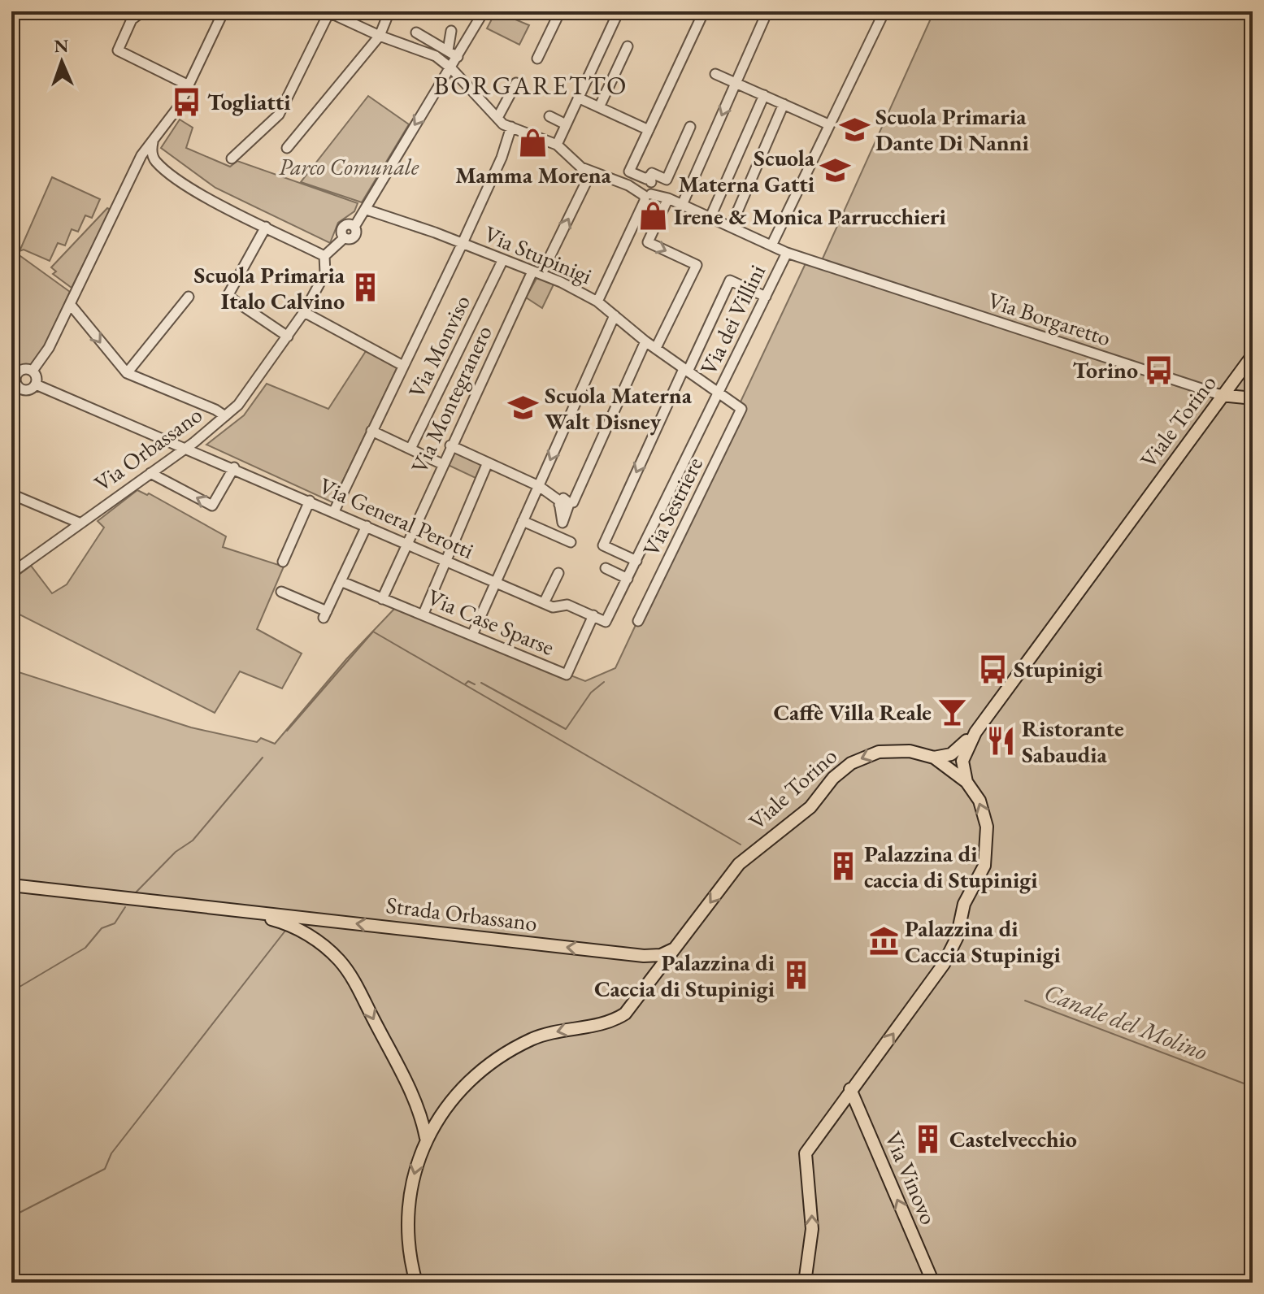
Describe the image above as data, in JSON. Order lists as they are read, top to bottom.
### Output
{
  "streets": {
    "main road": ["Viale Torino", "Strada Orbassano", "Via Vinovo"],
    "street": [
      "Via Stupinigi",
      "Via Borgaretto",
      "Via dei Villini",
      "Via Monviso",
      "Via Montegranero",
      "Via Orbassano",
      "Via Sestriere",
      "Via General Perotti",
      "Via Case Sparse"
    ]
  },
  "crossings": [
    ["Via Stupinigi", "Via dei Villini"],
    ["Via Stupinigi", "Via Monviso"],
    ["Via Stupinigi", "Via Montegranero"],
    ["Via Stupinigi", "Via Sestriere"],
    ["Via Borgaretto", "Via dei Villini"],
    ["Via Borgaretto", "Viale Torino"],
    ["Via dei Villini", "Via General Perotti"],
    ["Via dei Villini", "Via Case Sparse"],
    ["Via Montegranero", "Via General Perotti"],
    ["Via Montegranero", "Via Case Sparse"],
    ["Viale Torino", "Strada Orbassano"],
    ["Viale Torino", "Via Vinovo"],
    ["Via Orbassano", "Via General Perotti"],
    ["Via General Perotti", "Via Case Sparse"]
  ],
  "one_way": ["Via Vinovo"],
  "districts": ["BORGARETTO"],
  "water": ["Canale del Molino"],
  "parks": ["Parco Comunale"],
  "places": {
    "bus stop": ["Togliatti", "Torino", "Stupinigi"],
    "school or university": ["Scuola Primaria Dante Di Nanni", "Scuola Materna Gatti", "Scuola Materna Walt Disney"],
    "shop": ["Mamma Morena", "Irene & Monica Parrucchieri"],
    "building": [
      "Scuola Primaria Italo Calvino",
      "Palazzina di caccia di Stupinigi",
      "Palazzina di Caccia di Stupinigi",
      "Castelvecchio"
    ],
    "bar": ["Caffè Villa Reale"],
    "restaurant": ["Ristorante Sabaudia"],
    "museum": ["Palazzina di Caccia Stupinigi"]
  },
  "north": "top"
}
